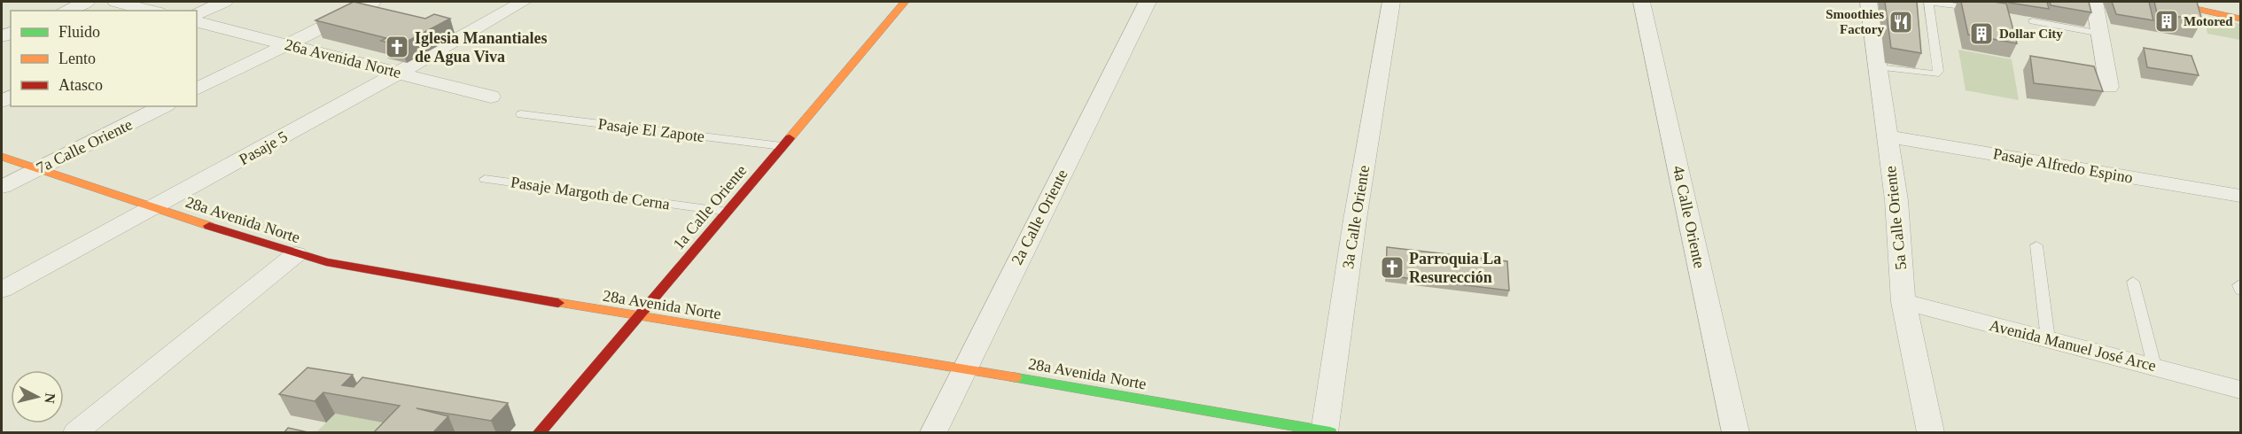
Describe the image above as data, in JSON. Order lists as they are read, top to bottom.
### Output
{
  "streets": {
    "street": [
      "26a Avenida Norte",
      "7a Calle Oriente",
      "Pasaje 5",
      "Pasaje Alfredo Espino",
      "1a Calle Oriente",
      "2a Calle Oriente",
      "3a Calle Oriente",
      "4a Calle Oriente",
      "5a Calle Oriente",
      "28a Avenida Norte",
      "Avenida Manuel José Arce"
    ],
    "lane": ["Pasaje El Zapote", "Pasaje Margoth de Cerna"]
  },
  "crossings": [
    ["26a Avenida Norte", "Pasaje 5"],
    ["Pasaje El Zapote", "1a Calle Oriente"],
    ["7a Calle Oriente", "28a Avenida Norte"],
    ["Pasaje 5", "28a Avenida Norte"],
    ["Pasaje Alfredo Espino", "5a Calle Oriente"],
    ["Pasaje Margoth de Cerna", "1a Calle Oriente"],
    ["1a Calle Oriente", "28a Avenida Norte"],
    ["2a Calle Oriente", "28a Avenida Norte"],
    ["3a Calle Oriente", "28a Avenida Norte"],
    ["5a Calle Oriente", "Avenida Manuel José Arce"]
  ],
  "places": {
    "building": ["Motored", "Dollar City"],
    "restaurant": ["Smoothies Factory"],
    "church": ["Iglesia Manantiales de Agua Viva", "Parroquia La Resurección"]
  },
  "legend": ["Fluido", "Lento", "Atasco"],
  "north": "right"
}
